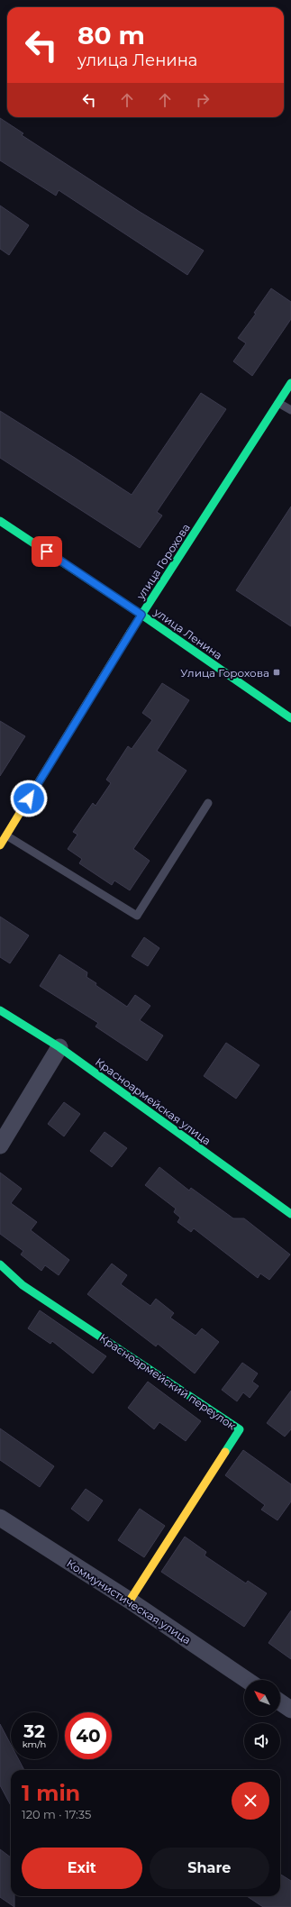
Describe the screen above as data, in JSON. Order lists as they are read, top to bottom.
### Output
{
  "streets": {
    "street": [
      "улица Горохова",
      "улица Ленина",
      "Красноармейская улица",
      "Красноармейский переулок",
      "Коммунистическая улица"
    ]
  },
  "crossings": [
    ["улица Горохова", "улица Ленина"],
    ["Красноармейский переулок", "Коммунистическая улица"]
  ],
  "places": {
    "transit": ["Улица Горохова"]
  },
  "north": "top left",
  "page": {
    "turn": ["80 m", "улица Ленина"],
    "speed": "32 km/h",
    "limit": "40",
    "heading": ["1 min", "120 m · 17:35"],
    "buttons": ["Exit", "Share"]
  }
}
